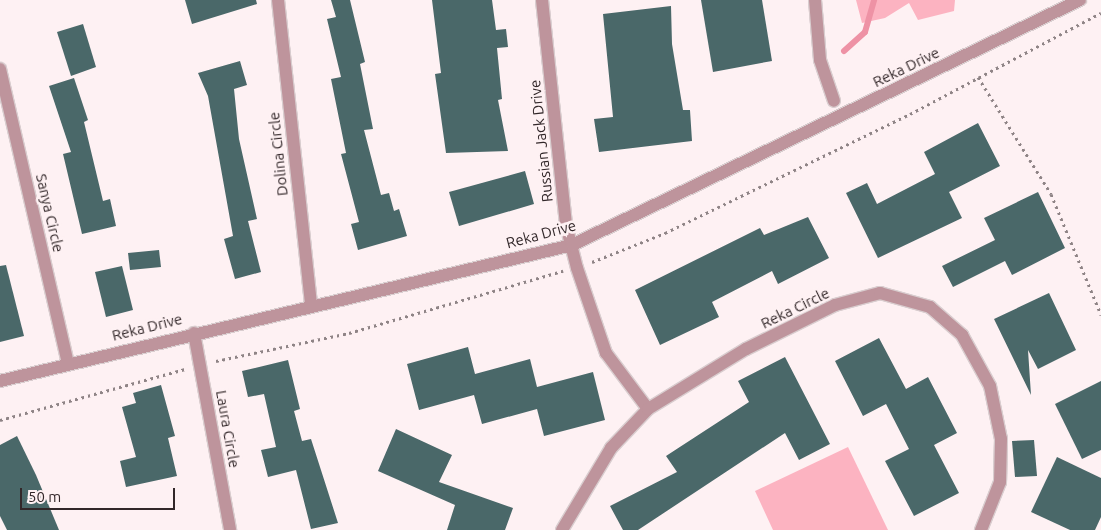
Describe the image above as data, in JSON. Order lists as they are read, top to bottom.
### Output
{
  "streets": {
    "street": [
      "Reka Drive",
      "Russian Jack Drive",
      "Dolina Circle",
      "Sanya Circle",
      "Reka Circle",
      "Laura Circle"
    ]
  },
  "crossings": [
    ["Reka Drive", "Russian Jack Drive"],
    ["Reka Drive", "Dolina Circle"],
    ["Reka Drive", "Sanya Circle"],
    ["Reka Drive", "Laura Circle"],
    ["Russian Jack Drive", "Reka Circle"]
  ],
  "scale_bar": "50 m"
}
